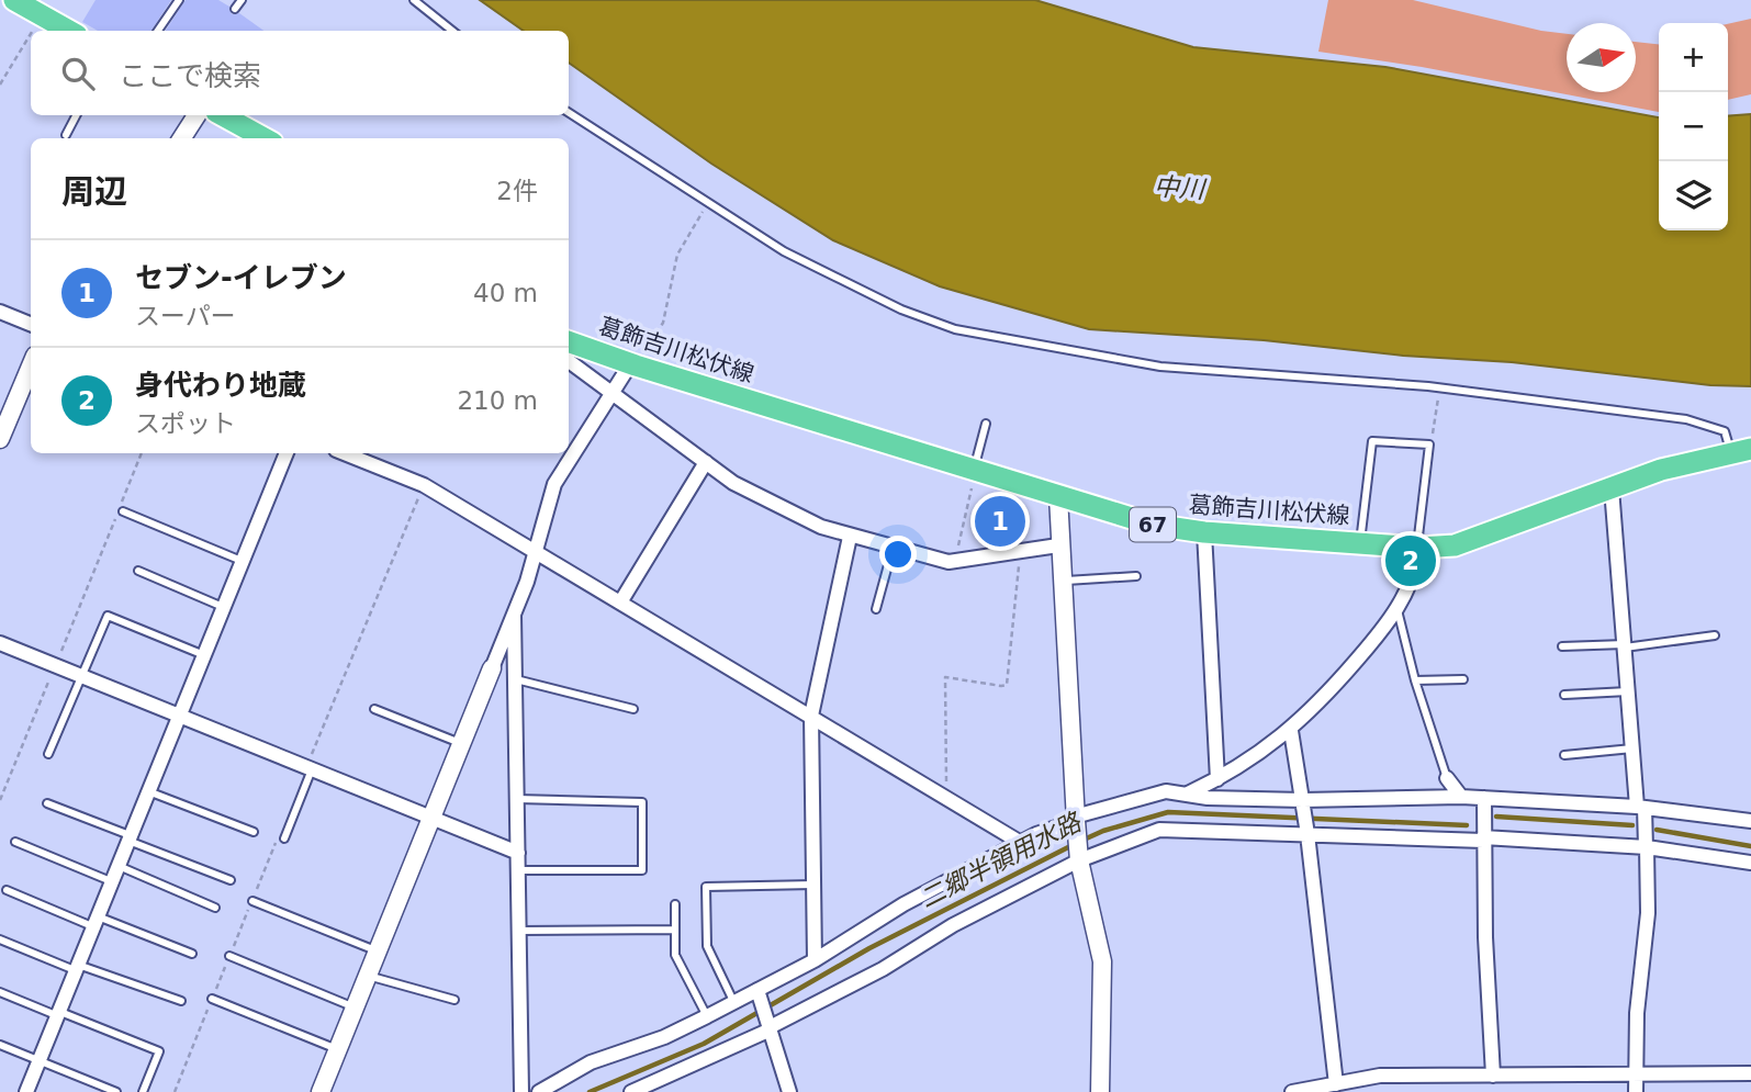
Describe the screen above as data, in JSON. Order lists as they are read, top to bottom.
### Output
{
  "streets": {
    "main road": ["葛飾吉川松伏線", "67"]
  },
  "water": ["中川", "二郷半領用水路"],
  "north": "right",
  "page": {
    "map_buttons": ["+", "−"],
    "search": "ここで検索",
    "heading": ["周辺", "2件"],
    "list": [
      {
        "mark": "1",
        "name": "セブン-イレブン",
        "note": "スーパー",
        "value": "40 m"
      },
      {
        "mark": "2",
        "name": "身代わり地蔵",
        "note": "スポット",
        "value": "210 m"
      }
    ],
    "pins": ["1", "2"]
  }
}
